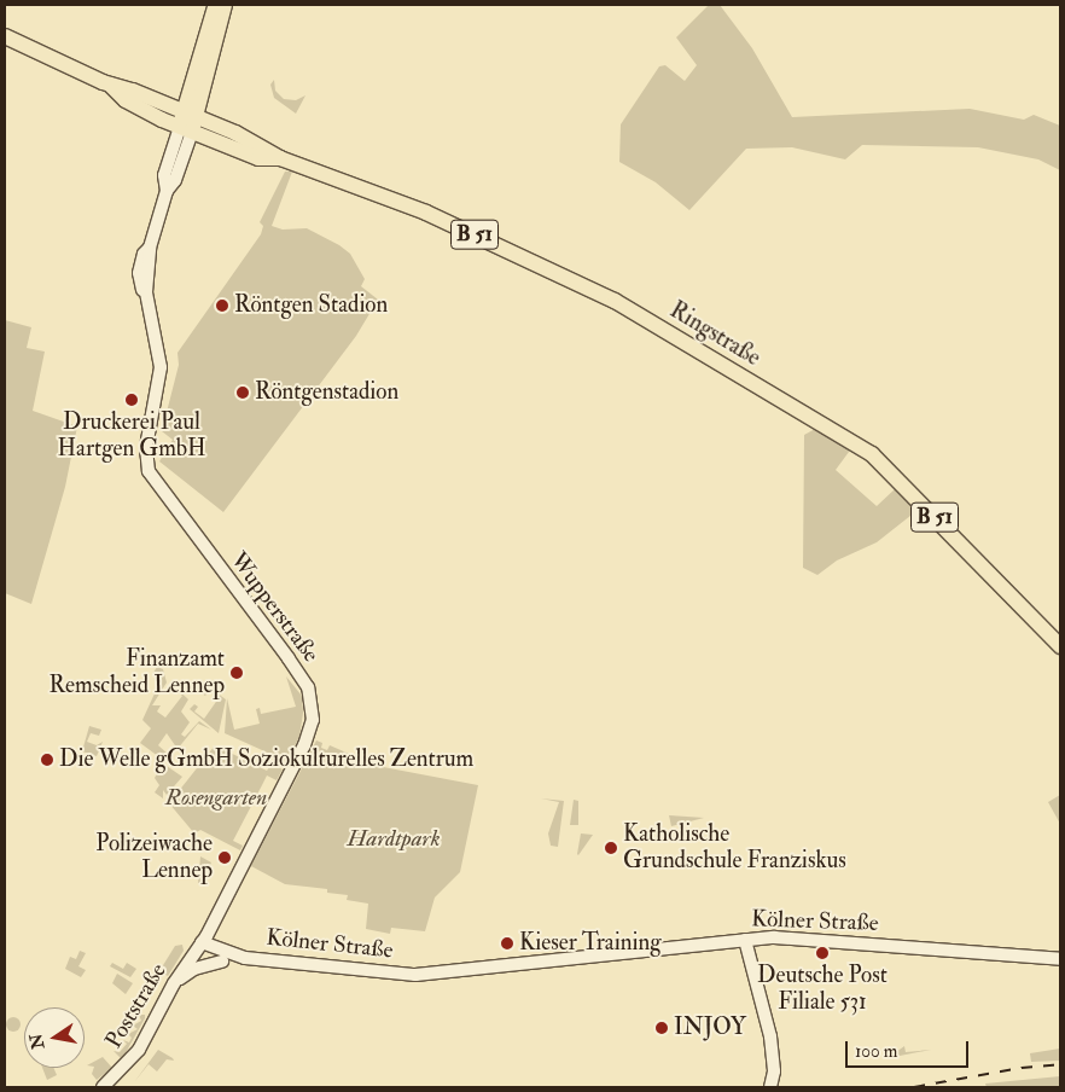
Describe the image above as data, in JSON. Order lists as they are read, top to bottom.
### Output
{
  "streets": {
    "main road": ["B 51", "Ringstraße"],
    "street": ["Wupperstraße", "Kölner Straße", "Poststraße"]
  },
  "crossings": [
    ["Ringstraße", "Wupperstraße"],
    ["Wupperstraße", "Kölner Straße"],
    ["Wupperstraße", "Poststraße"],
    ["Kölner Straße", "Poststraße"]
  ],
  "parks": ["Rosengarten", "Hardtpark"],
  "places": [
    "Röntgen Stadion",
    "Röntgenstadion",
    "Druckerei Paul Hartgen GmbH",
    "Finanzamt Remscheid Lennep",
    "Die Welle gGmbH Soziokulturelles Zentrum",
    "Katholische Grundschule Franziskus",
    "Polizeiwache Lennep",
    "Kieser Training",
    "Deutsche Post Filiale 531",
    "INJOY"
  ],
  "scale_bar": "100 m",
  "north": "left"
}
